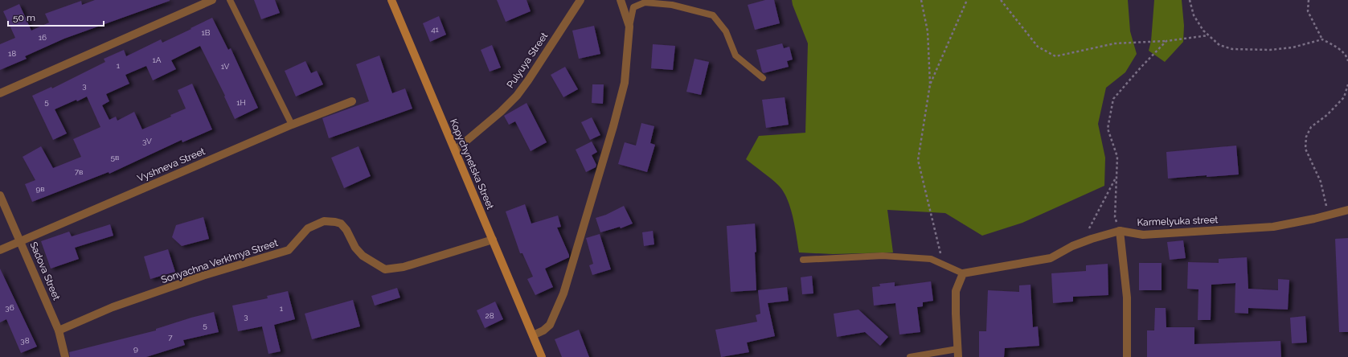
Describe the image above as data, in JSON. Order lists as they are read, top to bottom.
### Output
{
  "streets": {
    "main road": ["Kopychynetska Street"],
    "street": [
      "Pulyuya Street",
      "Vyshneva Street",
      "Karmelyuka street",
      "Sonyachna Verkhnya Street",
      "Sadova Street"
    ]
  },
  "crossings": [
    ["Pulyuya Street", "Kopychynetska Street"],
    ["Kopychynetska Street", "Sonyachna Verkhnya Street"],
    ["Vyshneva Street", "Sadova Street"],
    ["Sonyachna Verkhnya Street", "Sadova Street"]
  ],
  "house_numbers": [
    "41",
    "1В",
    "16",
    "18",
    "1А",
    "1",
    "1V",
    "3",
    "5",
    "1H",
    "3V",
    "5в",
    "7в",
    "9в",
    "36",
    "1",
    "28",
    "3",
    "5",
    "7",
    "38",
    "9"
  ],
  "scale_bar": "50 m"
}
